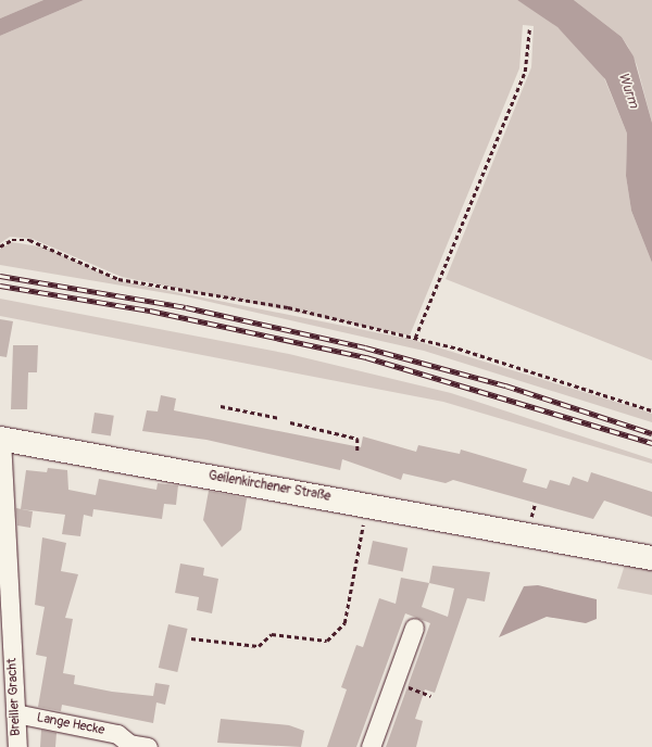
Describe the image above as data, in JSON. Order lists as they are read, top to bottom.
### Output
{
  "streets": {
    "main road": ["Geilenkirchener Straße"],
    "street": ["Breiller Gracht", "Lange Hecke"]
  },
  "crossings": [
    ["Geilenkirchener Straße", "Breiller Gracht"],
    ["Breiller Gracht", "Lange Hecke"]
  ],
  "water": ["Wurm"]
}
